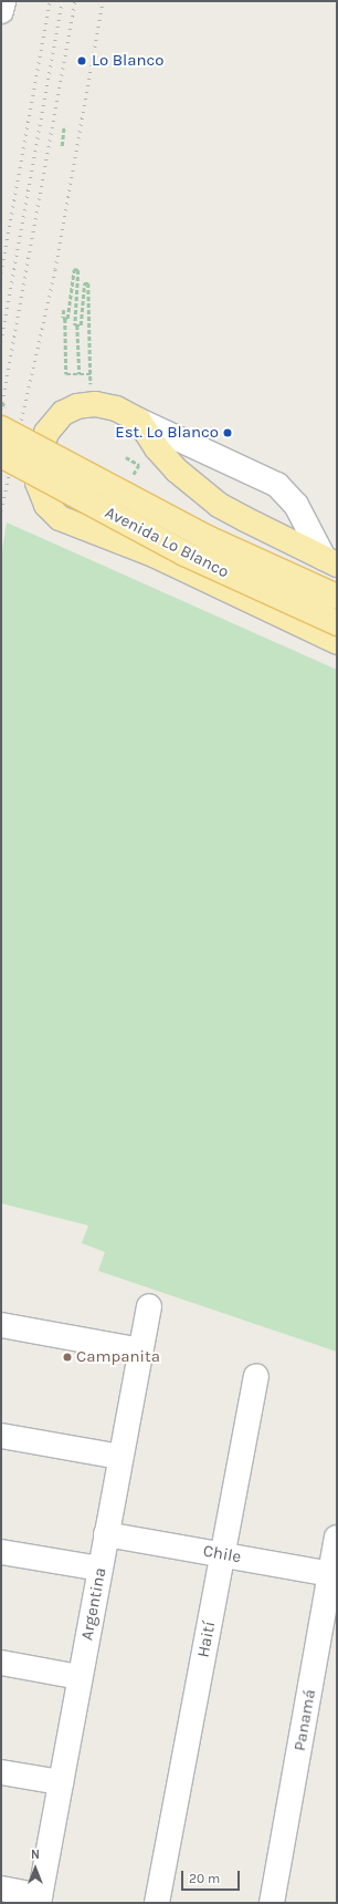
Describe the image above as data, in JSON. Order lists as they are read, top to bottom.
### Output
{
  "streets": {
    "main road": ["Avenida Lo Blanco"],
    "street": [
      "Chile",
      "Argentina",
      "Haití",
      "Panamá"
    ]
  },
  "crossings": [
    ["Chile", "Argentina"],
    ["Chile", "Haití"],
    ["Chile", "Panamá"]
  ],
  "places": ["Lo Blanco", "Est. Lo Blanco", "Campanita"],
  "scale_bar": "20 m",
  "north": "top"
}
